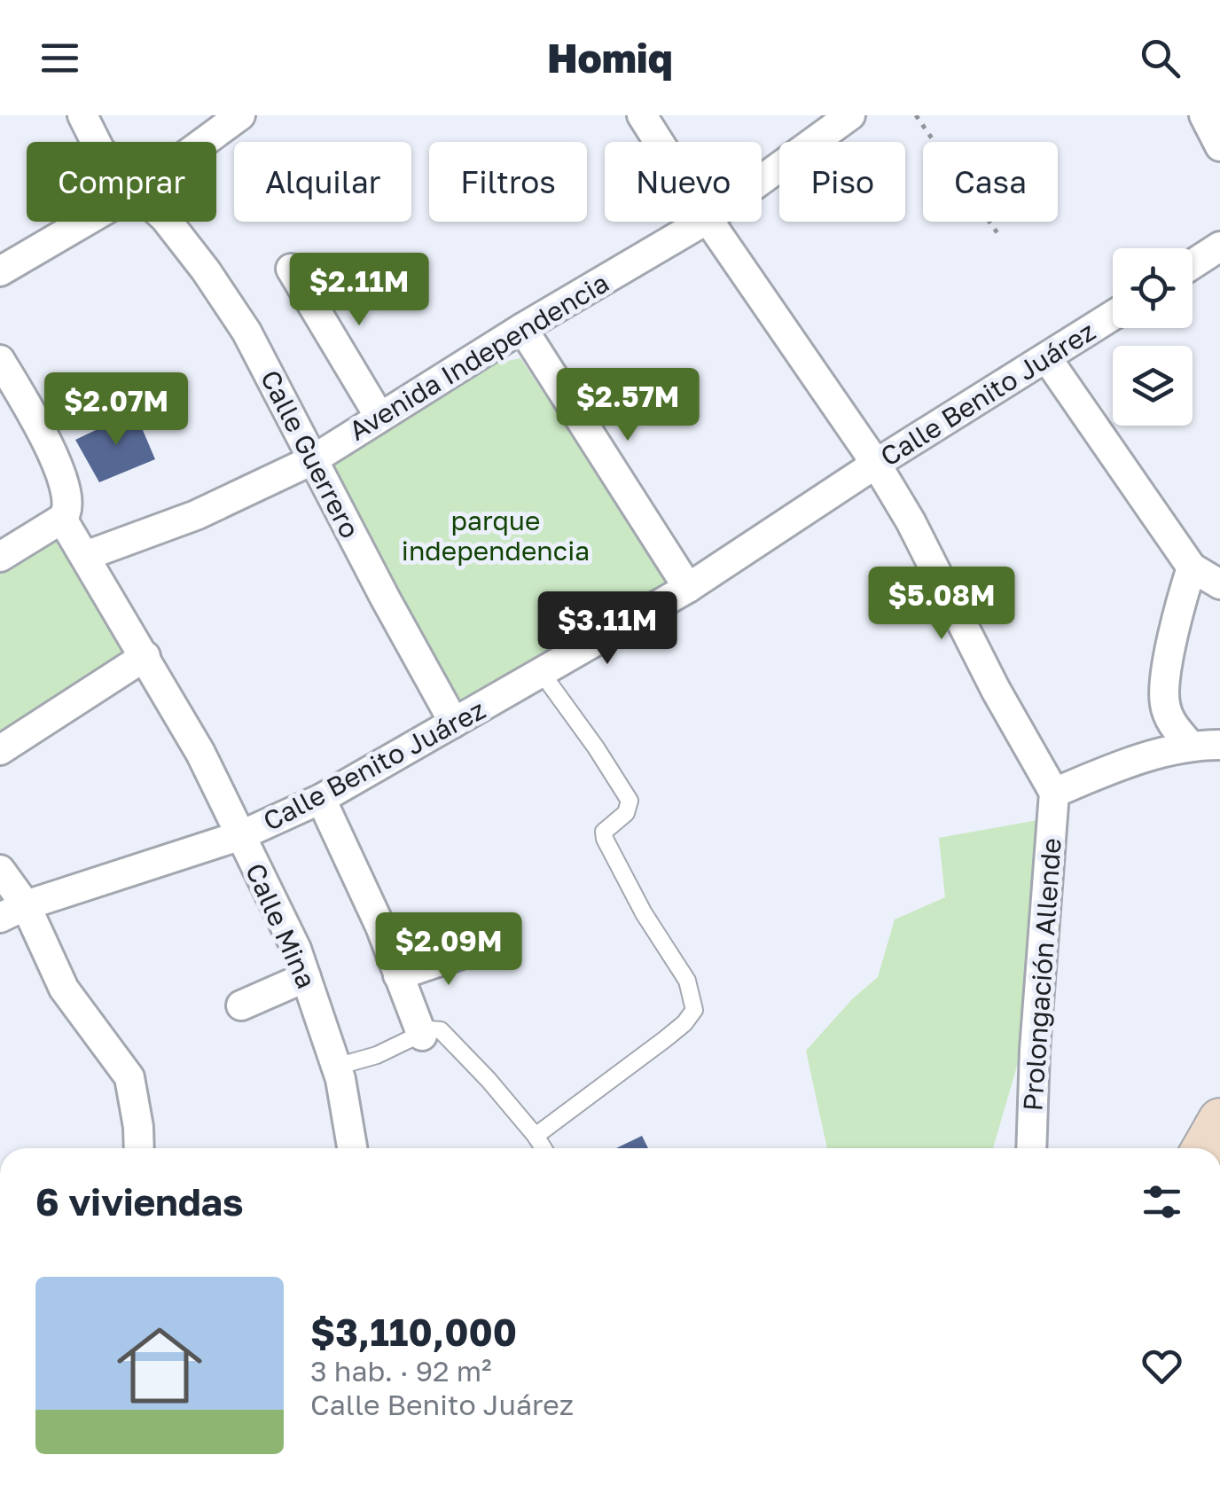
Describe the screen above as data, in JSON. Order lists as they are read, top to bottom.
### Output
{
  "streets": {
    "street": [
      "Avenida Independencia",
      "Calle Benito Juárez",
      "Calle Guerrero",
      "Calle Mina",
      "Prolongación Allende"
    ]
  },
  "crossings": [
    ["Avenida Independencia", "Calle Guerrero"],
    ["Avenida Independencia", "Calle Mina"],
    ["Calle Benito Juárez", "Calle Guerrero"],
    ["Calle Benito Juárez", "Calle Mina"]
  ],
  "parks": ["parque independencia"],
  "page": {
    "header": "Homiq",
    "chip": [
      "Comprar",
      "Alquilar",
      "Filtros",
      "Nuevo",
      "Piso",
      "Casa"
    ],
    "price": [
      "$2.11M",
      "$2.57M",
      "$2.07M",
      "$5.08M",
      "$3.11M",
      "$2.09M"
    ],
    "heading": "6 viviendas",
    "list": [
      {
        "name": "$3,110,000",
        "note": "3 hab. · 92 m² · Calle Benito Juárez"
      }
    ]
  }
}
